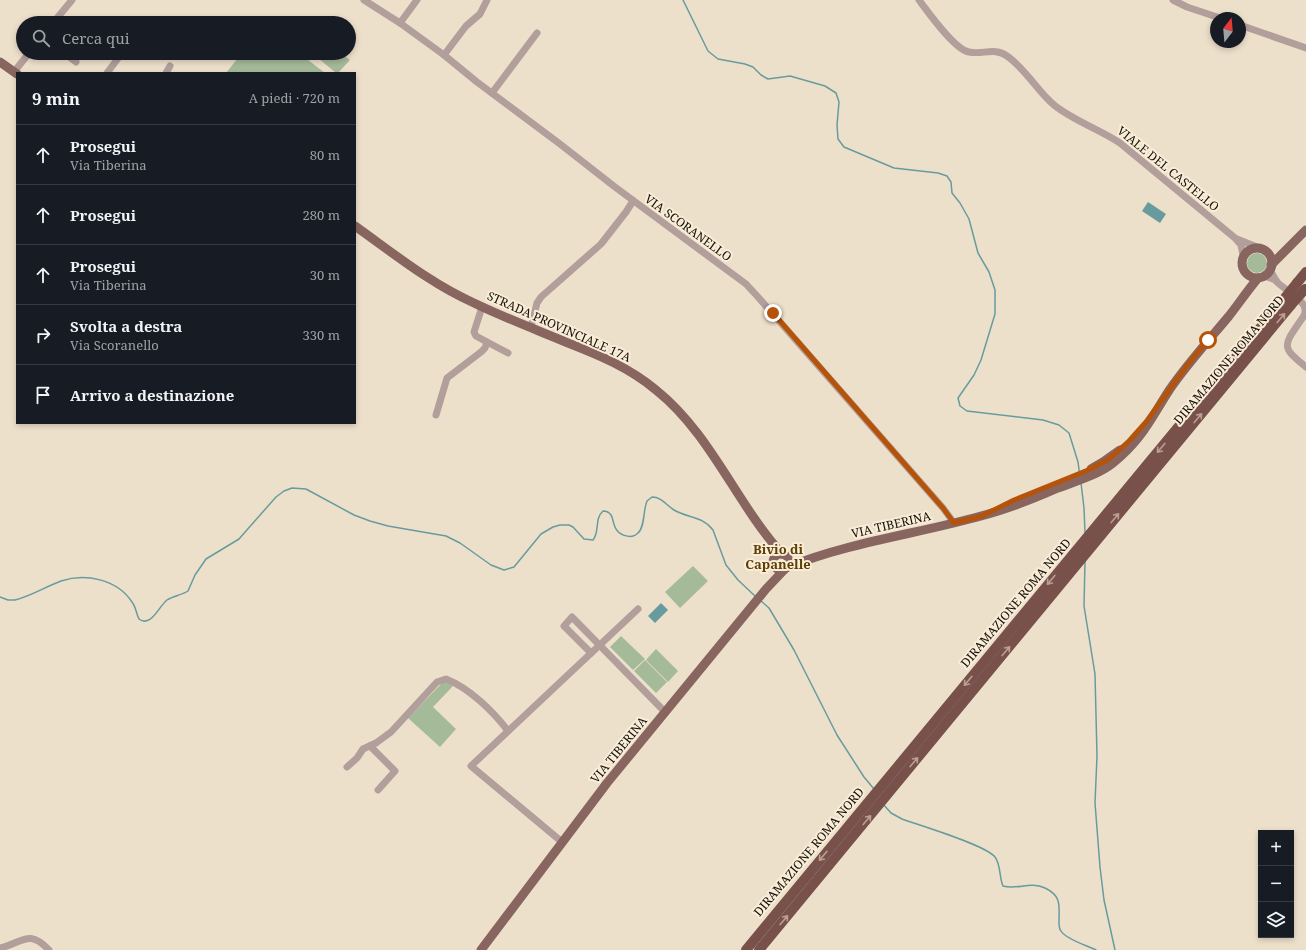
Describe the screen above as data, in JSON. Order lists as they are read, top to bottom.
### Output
{
  "streets": {
    "highway": ["DIRAMAZIONE ROMA NORD"],
    "main road": ["STRADA PROVINCIALE 17A", "VIA TIBERINA"],
    "street": ["VIALE DEL CASTELLO", "VIA SCORANELLO"]
  },
  "crossings": [
    ["VIA SCORANELLO", "VIA TIBERINA"],
    ["STRADA PROVINCIALE 17A", "VIA TIBERINA"]
  ],
  "districts": ["Bivio di Capanelle"],
  "north": "top",
  "page": {
    "search": "Cerca qui",
    "heading": ["9 min", "A piedi · 720 m"],
    "list": [
      ["Prosegui", "Via Tiberina", "80 m"],
      ["Prosegui", "280 m"],
      ["Prosegui", "Via Tiberina", "30 m"],
      ["Svolta a destra", "Via Scoranello", "330 m"],
      "Arrivo a destinazione"
    ],
    "map_buttons": ["+", "−"]
  }
}
